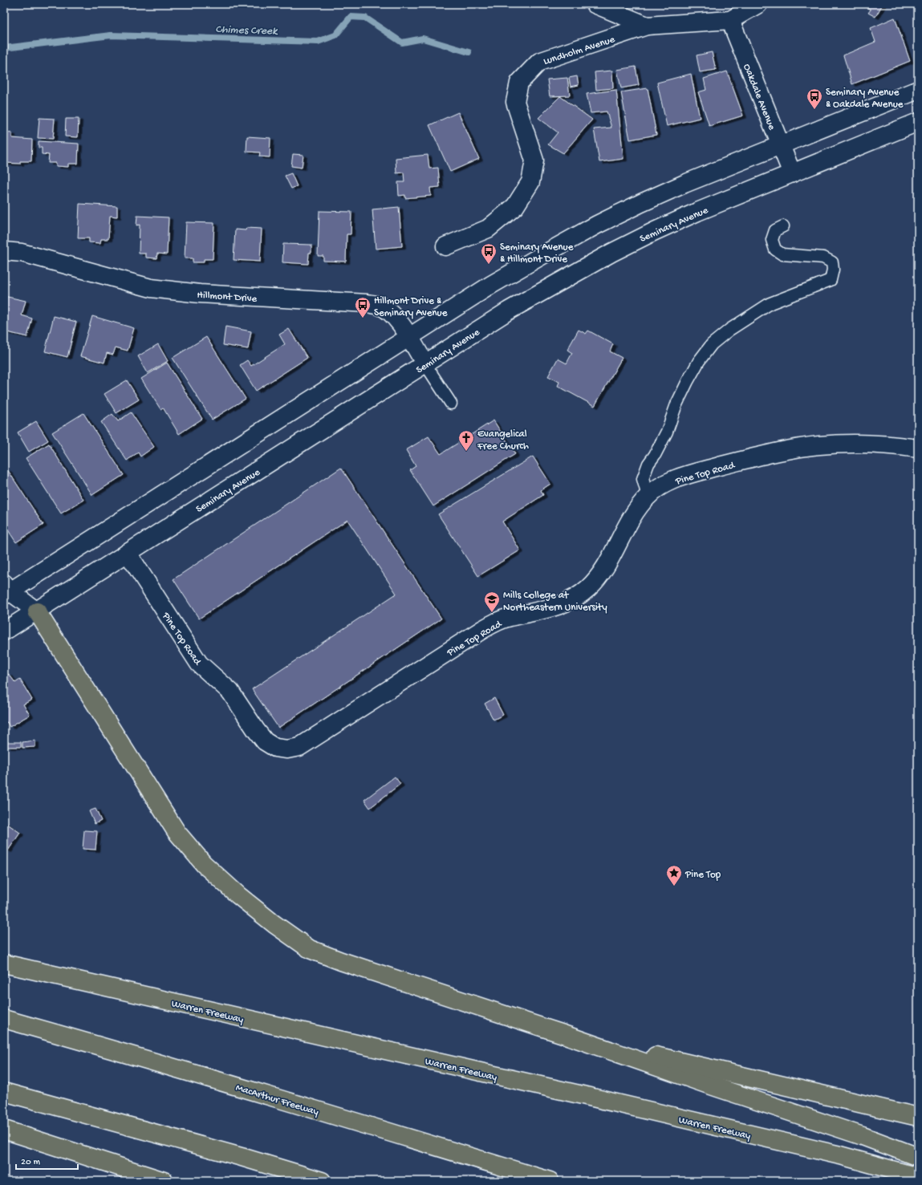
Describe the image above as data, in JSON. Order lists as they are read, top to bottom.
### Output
{
  "streets": {
    "highway": ["Warren Freeway", "MacArthur Freeway"],
    "street": [
      "Lundholm Avenue",
      "Oakdale Avenue",
      "Seminary Avenue",
      "Hillmont Drive",
      "Pine Top Road"
    ]
  },
  "crossings": [
    ["Lundholm Avenue", "Oakdale Avenue"],
    ["Oakdale Avenue", "Seminary Avenue"],
    ["Seminary Avenue", "Hillmont Drive"],
    ["Seminary Avenue", "Pine Top Road"]
  ],
  "water": ["Chimes Creek"],
  "places": {
    "bus stop": ["Seminary Avenue & Oakdale Avenue", "Seminary Avenue & Hillmont Drive", "Hillmont Drive & Seminary Avenue"],
    "church": ["Evangelical Free Church"],
    "school or university": ["Mills College at Northeastern University"],
    "place": ["Pine Top"]
  },
  "scale_bar": "20 m"
}
